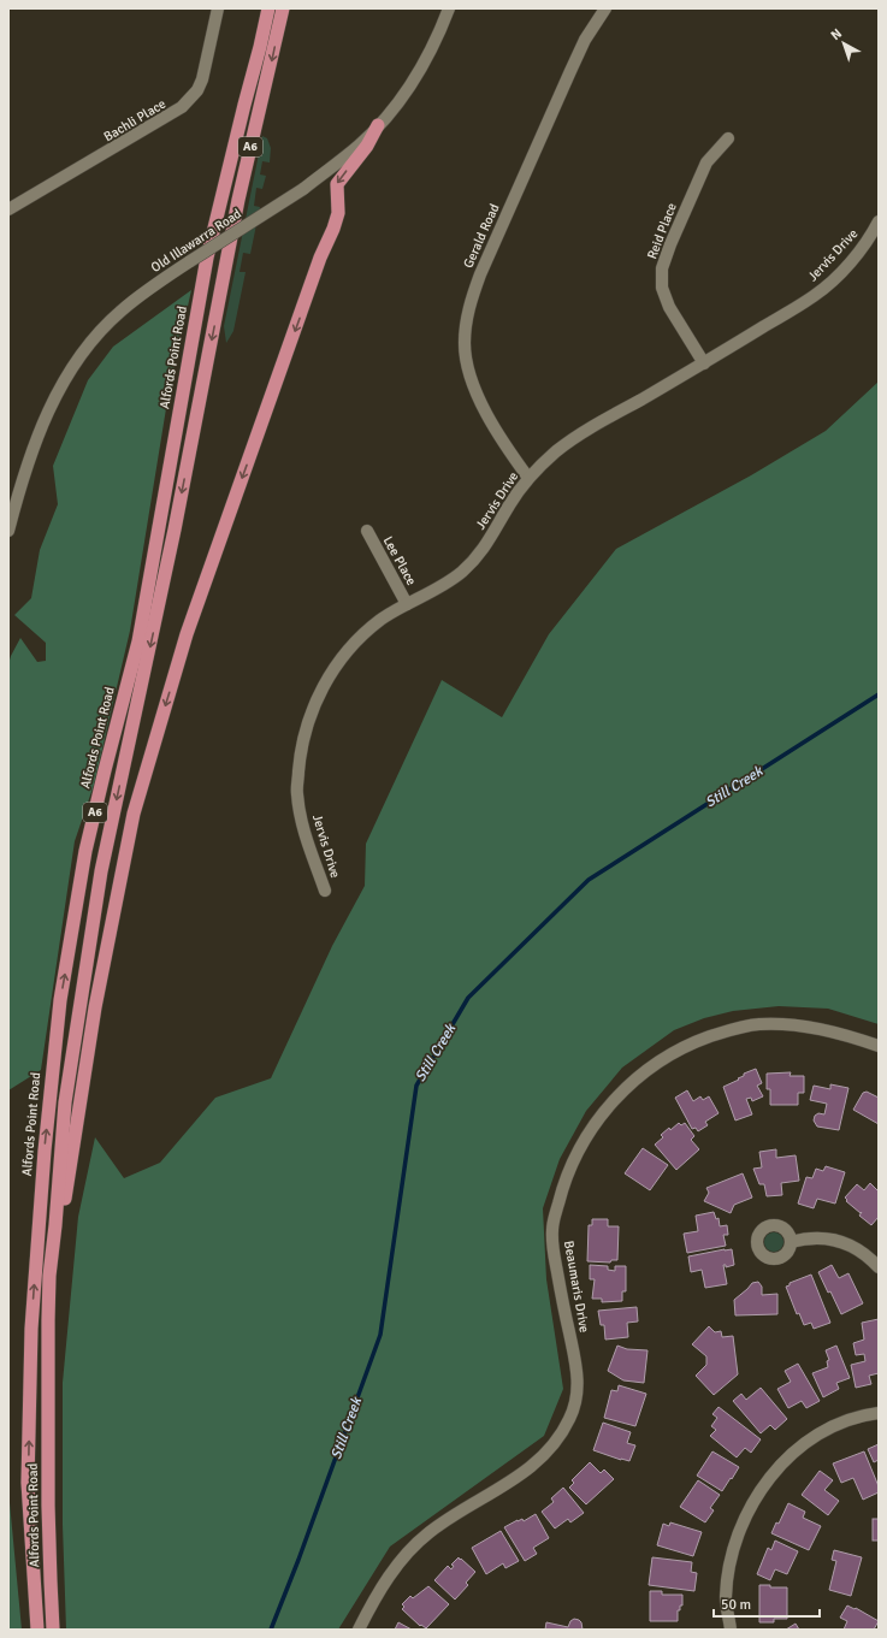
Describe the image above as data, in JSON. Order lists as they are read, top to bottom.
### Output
{
  "streets": {
    "highway": ["A6", "Alfords Point Road"],
    "street": [
      "Bachli Place",
      "Reid Place",
      "Gerald Road",
      "Old Illawarra Road",
      "Jervis Drive",
      "Lee Place",
      "Beaumaris Drive"
    ]
  },
  "crossings": [
    ["A6", "Old Illawarra Road"],
    ["A6", "Alfords Point Road"],
    ["Reid Place", "Jervis Drive"],
    ["Gerald Road", "Jervis Drive"],
    ["Jervis Drive", "Lee Place"]
  ],
  "water": ["Still Creek"],
  "scale_bar": "50 m",
  "north": "top left"
}
